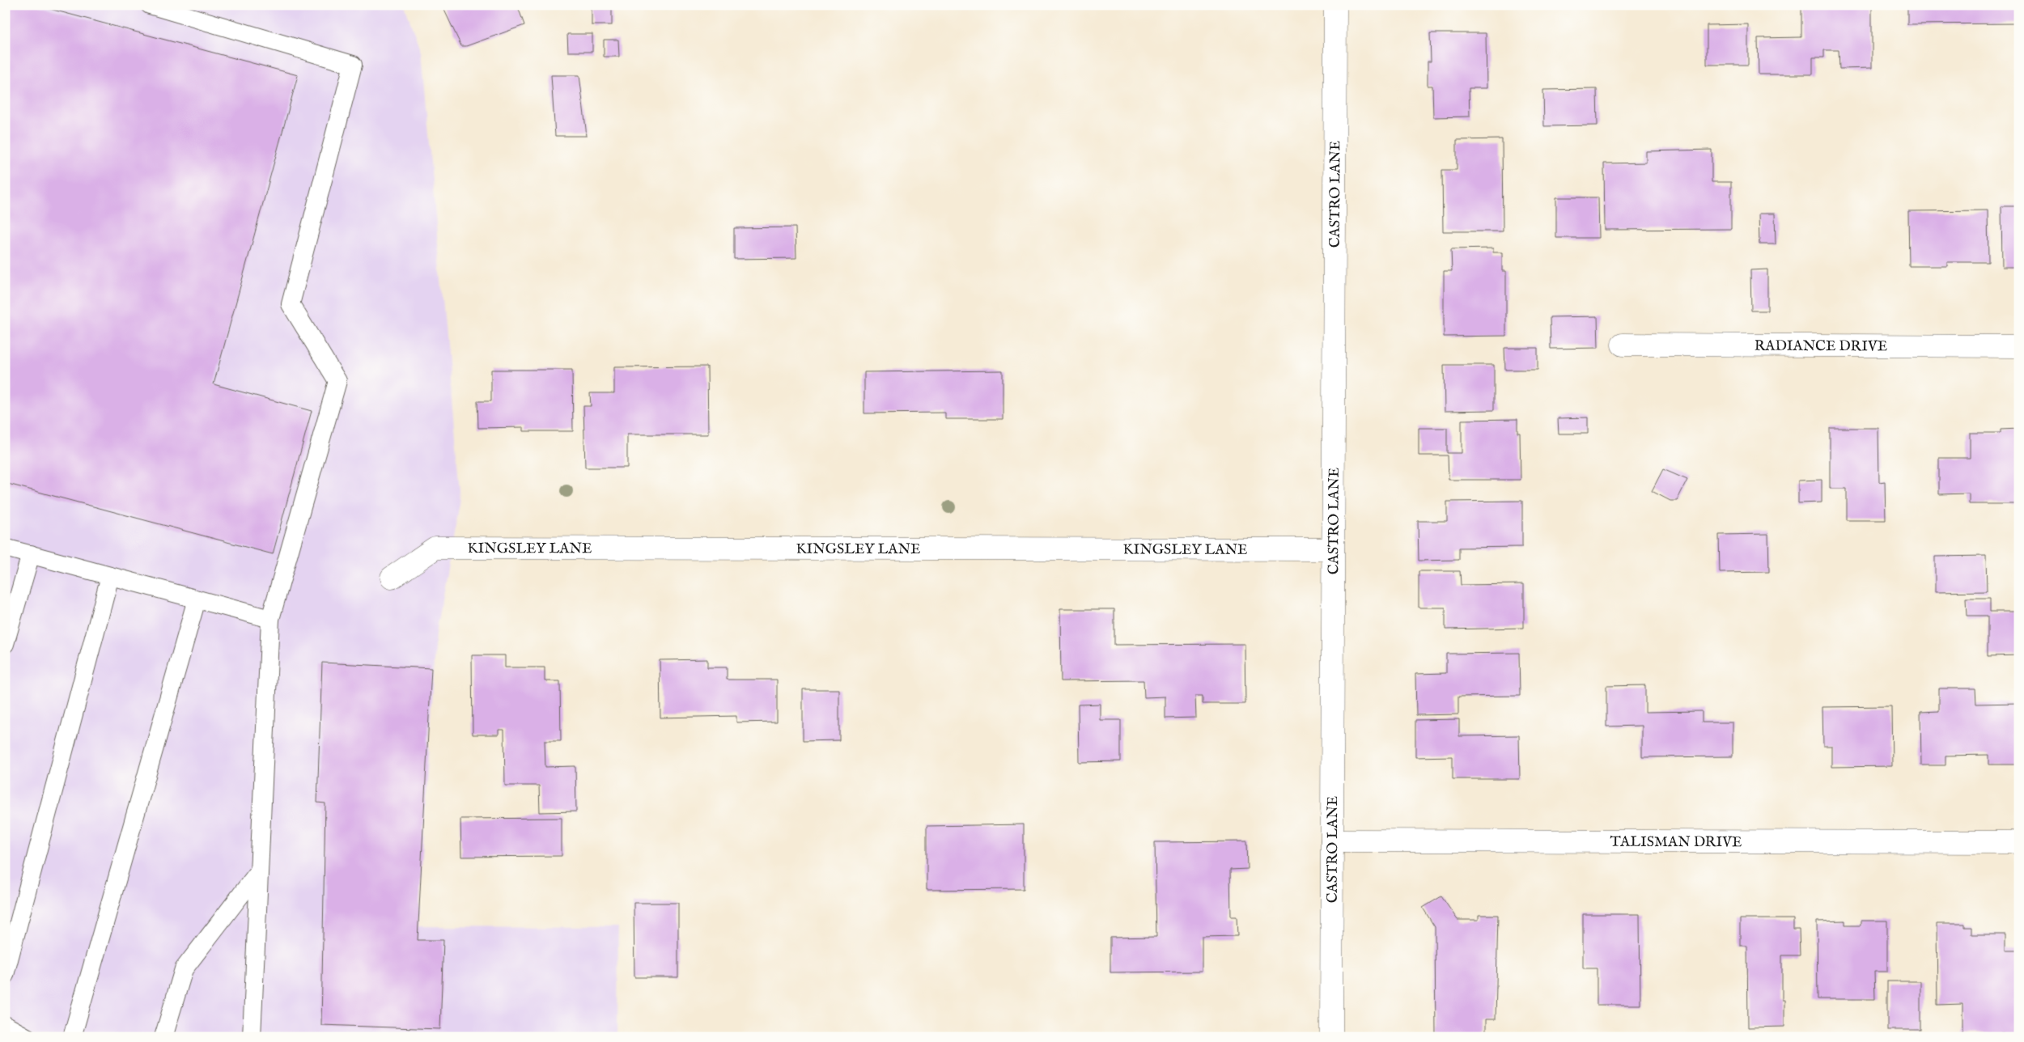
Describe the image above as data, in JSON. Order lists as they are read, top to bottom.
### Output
{
  "streets": {
    "street": [
      "CASTRO LANE",
      "RADIANCE DRIVE",
      "KINGSLEY LANE",
      "TALISMAN DRIVE"
    ]
  },
  "crossings": [
    ["CASTRO LANE", "KINGSLEY LANE"],
    ["CASTRO LANE", "TALISMAN DRIVE"]
  ]
}
